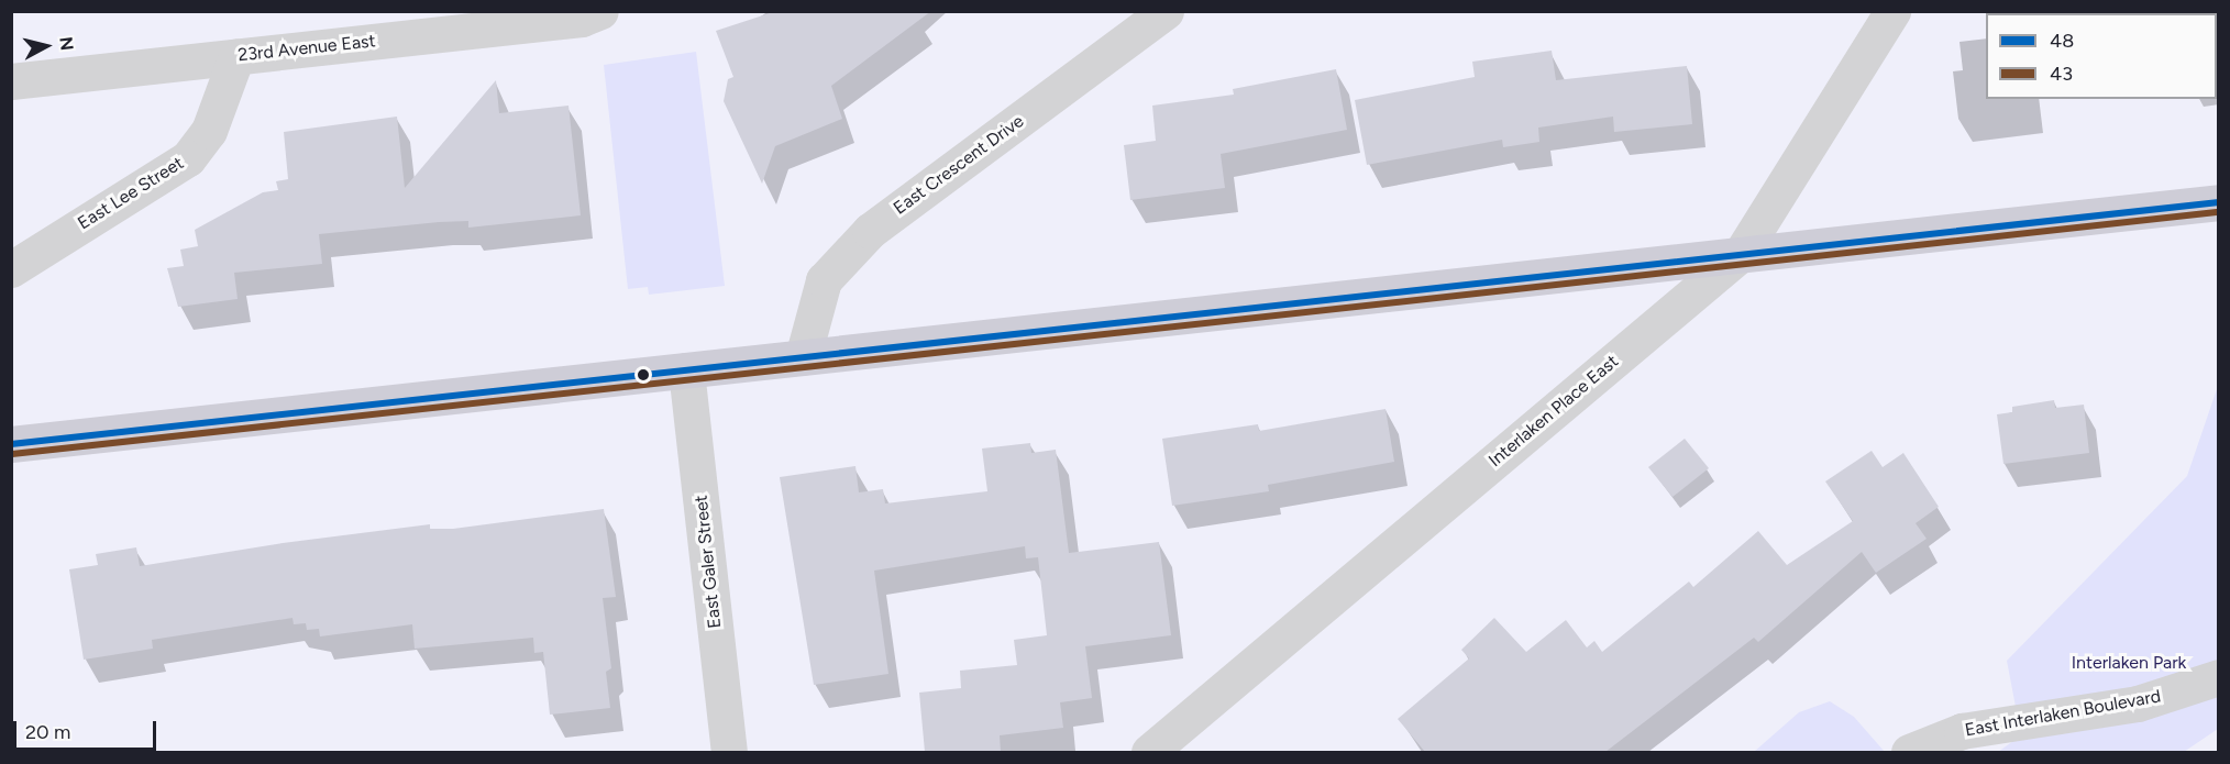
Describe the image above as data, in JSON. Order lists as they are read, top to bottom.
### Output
{
  "streets": {
    "street": [
      "23rd Avenue East",
      "East Crescent Drive",
      "East Lee Street",
      "Interlaken Place East",
      "East Galer Street",
      "East Interlaken Boulevard"
    ]
  },
  "crossings": [
    ["23rd Avenue East", "East Lee Street"]
  ],
  "parks": ["Interlaken Park"],
  "lines": ["transit line 48", "transit line 43"],
  "legend": ["48", "43"],
  "scale_bar": "20 m",
  "north": "right"
}
